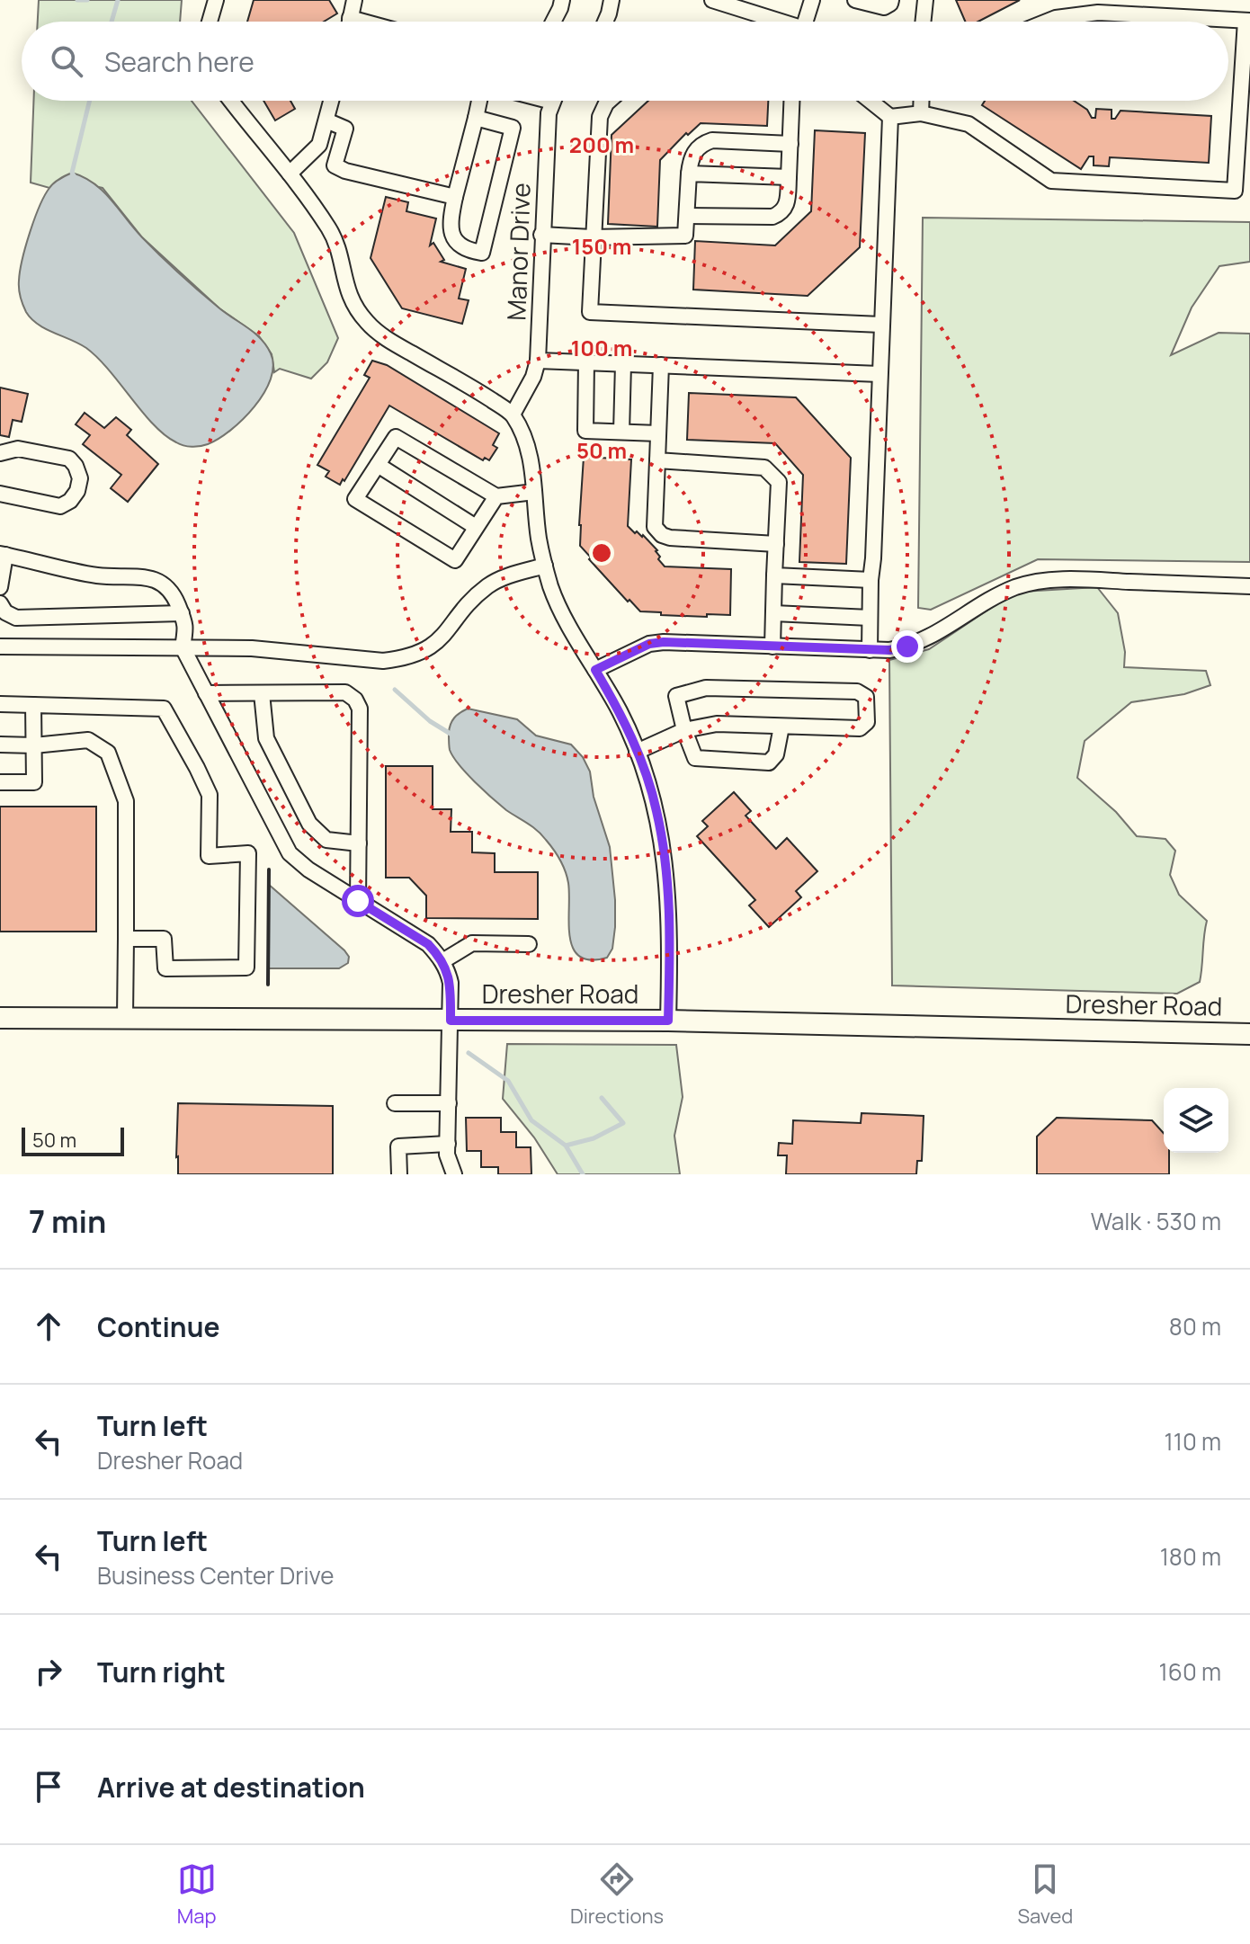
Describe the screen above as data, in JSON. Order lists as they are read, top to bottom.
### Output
{
  "streets": {
    "main road": ["Dresher Road"],
    "street": ["Manor Drive"]
  },
  "scale_bar": "50 m",
  "page": {
    "search": "Search here",
    "scale": "50 m",
    "heading": ["7 min", "Walk · 530 m"],
    "list": [
      ["Continue", "80 m"],
      ["Turn left", "Dresher Road", "110 m"],
      ["Turn left", "Business Center Drive", "180 m"],
      ["Turn right", "160 m"],
      "Arrive at destination"
    ],
    "nav": ["Map", "Directions", "Saved"]
  },
  "rings": [
    "200 m",
    "150 m",
    "100 m",
    "50 m"
  ]
}
